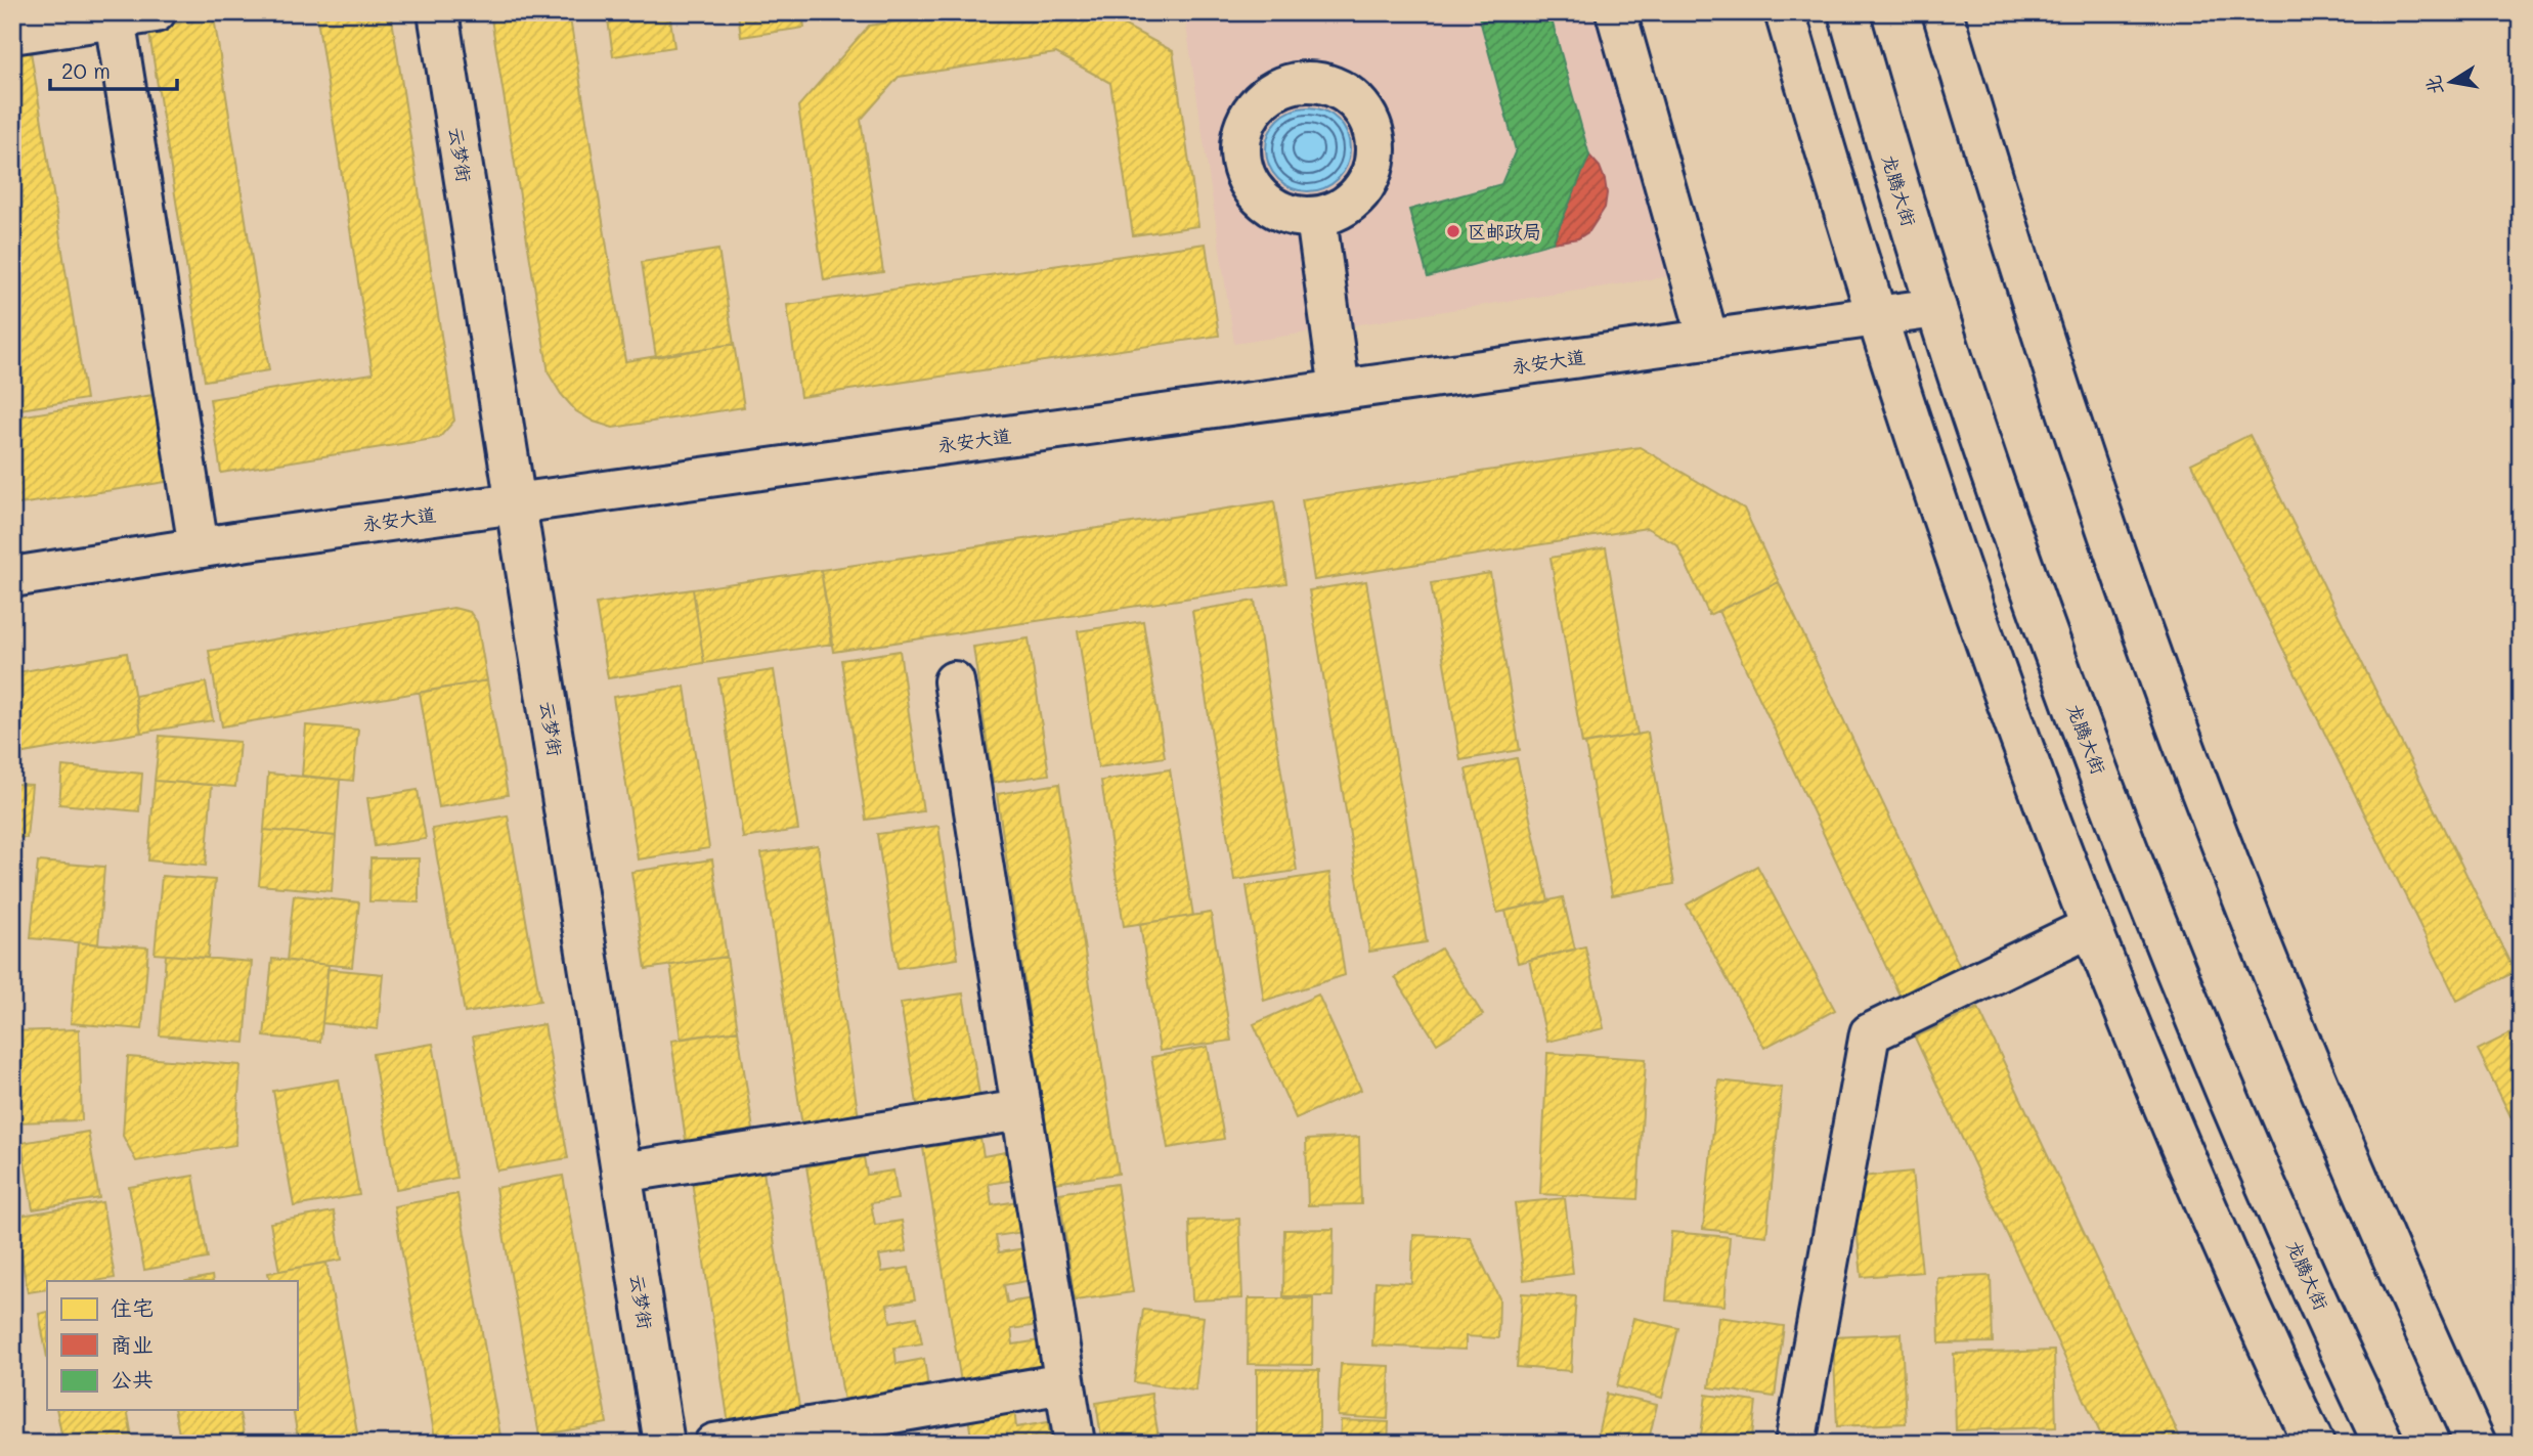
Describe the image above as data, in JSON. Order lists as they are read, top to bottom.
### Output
{
  "streets": {
    "main road": ["云梦街", "龙腾大街", "永安大道"]
  },
  "crossings": [
    ["云梦街", "永安大道"],
    ["龙腾大街", "永安大道"]
  ],
  "places": ["区邮政局"],
  "legend": ["住宅", "商业", "公共"],
  "scale_bar": "20 m",
  "north": "left"
}
